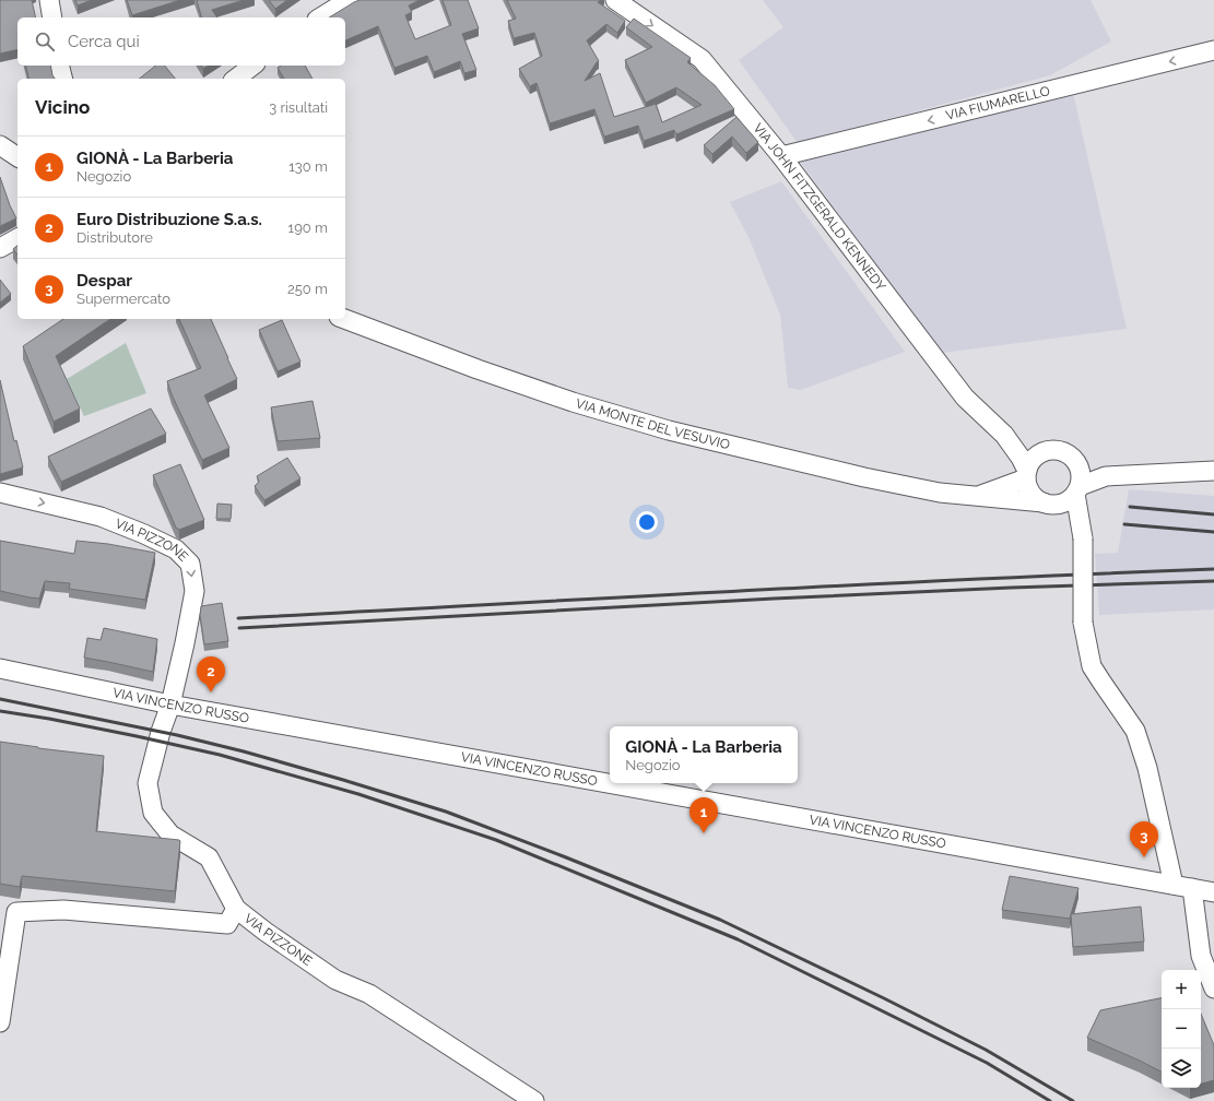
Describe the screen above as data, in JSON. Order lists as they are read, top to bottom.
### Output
{
  "streets": {
    "street": [
      "VIA FIUMARELLO",
      "VIA JOHN FITZGERALD KENNEDY",
      "VIA MONTE DEL VESUVIO",
      "VIA PIZZONE",
      "VIA VINCENZO RUSSO"
    ]
  },
  "crossings": [
    ["VIA FIUMARELLO", "VIA JOHN FITZGERALD KENNEDY"],
    ["VIA JOHN FITZGERALD KENNEDY", "VIA MONTE DEL VESUVIO"],
    ["VIA PIZZONE", "VIA VINCENZO RUSSO"]
  ],
  "one_way": ["VIA FIUMARELLO"],
  "page": {
    "search": "Cerca qui",
    "heading": ["Vicino", "3 risultati"],
    "list": [
      {
        "mark": "1",
        "name": "GIONÀ - La Barberia",
        "note": "Negozio",
        "value": "130 m"
      },
      {
        "mark": "2",
        "name": "Euro Distribuzione S.a.s.",
        "note": "Distributore",
        "value": "190 m"
      },
      {
        "mark": "3",
        "name": "Despar",
        "note": "Supermercato",
        "value": "250 m"
      }
    ],
    "pins": ["2", "1", "3"],
    "popup": ["GIONÀ - La Barberia", "Negozio"],
    "map_buttons": ["+", "−"]
  }
}
